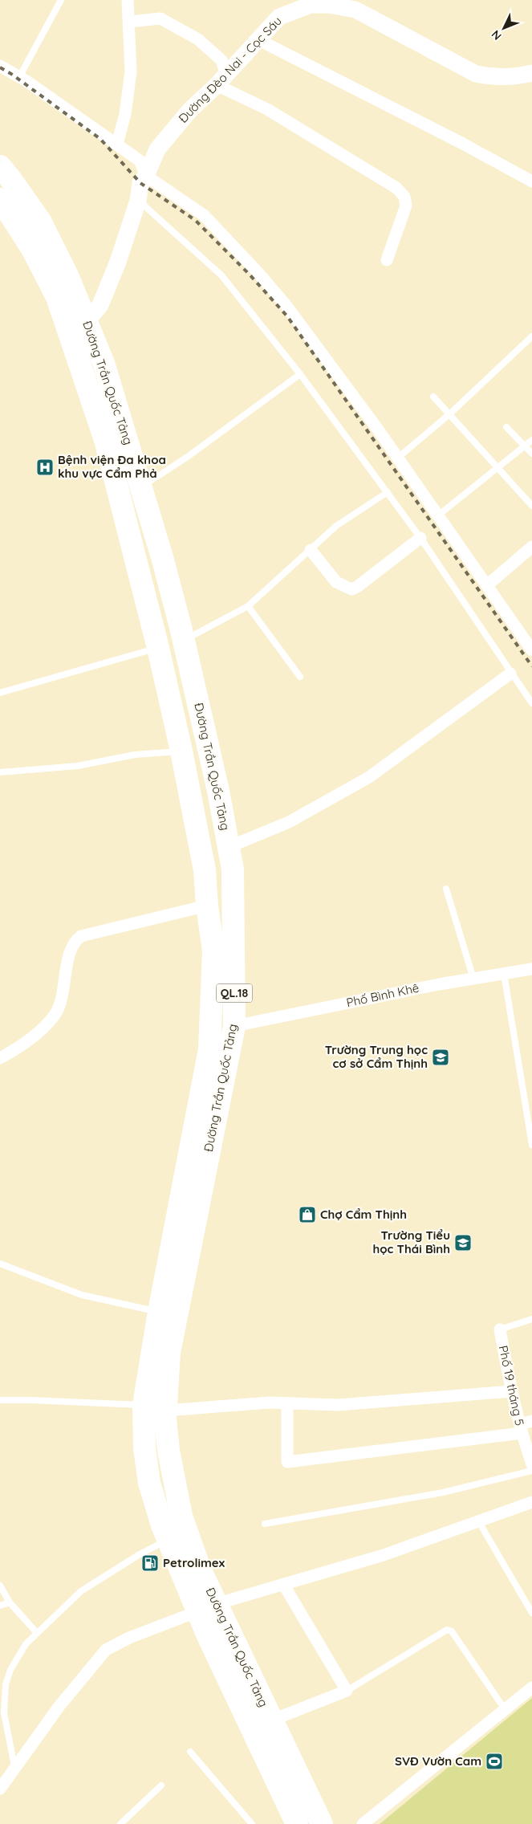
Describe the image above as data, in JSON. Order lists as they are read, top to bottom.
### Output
{
  "streets": {
    "highway": ["Đường Trần Quốc Tảng", "QL.18"],
    "street": ["Đường Đèo Nai - Cọc Sáu", "Phố Bình Khê", "Phố 19 tháng 5"]
  },
  "crossings": [
    ["Đường Đèo Nai - Cọc Sáu", "Đường Trần Quốc Tảng"],
    ["Đường Trần Quốc Tảng", "Phố Bình Khê"]
  ],
  "places": {
    "hospital": ["Bệnh viện Đa khoa khu vực Cẩm Phả"],
    "school or university": ["Trường Trung học cơ sở Cẩm Thịnh", "Trường Tiểu học Thái Bình"],
    "shop": ["Chợ Cẩm Thịnh"],
    "fuel station": ["Petrolimex"],
    "sports": ["SVĐ Vườn Cam"]
  },
  "north": "bottom left"
}
